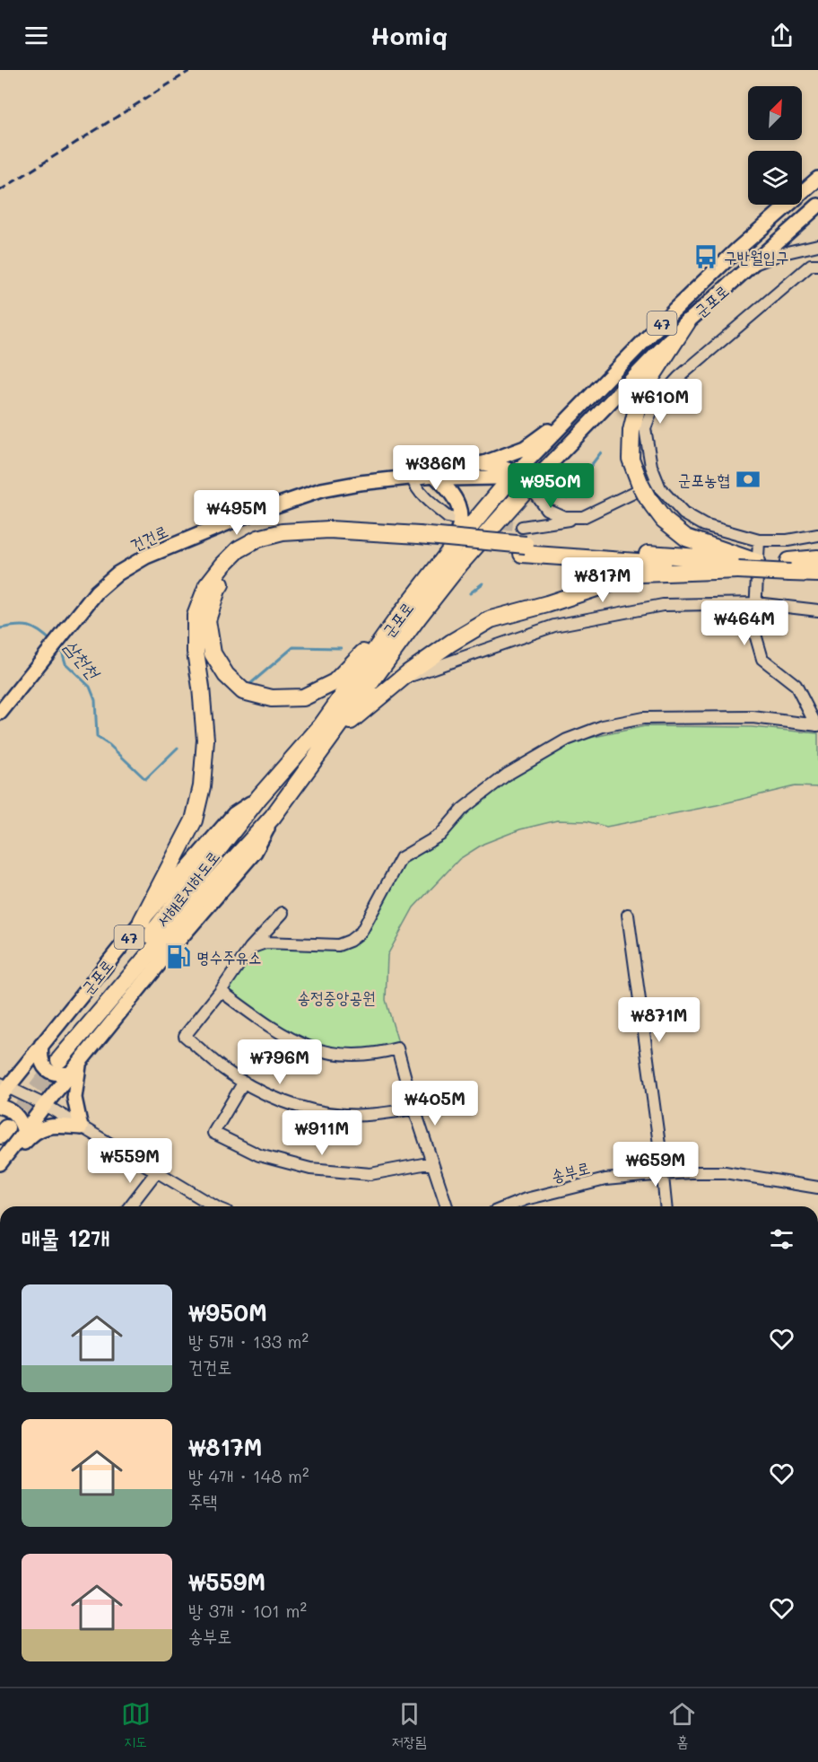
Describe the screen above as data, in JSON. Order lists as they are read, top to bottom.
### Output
{
  "streets": {
    "highway": ["군포로", "47", "서해로지하도로"],
    "main road": ["건건로"],
    "street": ["송부로"]
  },
  "crossings": [
    ["군포로", "47"],
    ["군포로", "건건로"],
    ["군포로", "서해로지하도로"]
  ],
  "water": ["삼천천"],
  "parks": ["송정중앙공원"],
  "places": {
    "bus stop": ["구반월입구"],
    "bank": ["군포농협"],
    "fuel station": ["명수주유소"]
  },
  "north": "top right",
  "page": {
    "header": "Homiq",
    "price": [
      "₩610M",
      "₩386M",
      "₩950M",
      "₩495M",
      "₩817M",
      "₩464M",
      "₩871M",
      "₩796M",
      "₩405M",
      "₩911M",
      "₩559M",
      "₩659M"
    ],
    "heading": "매물 12개",
    "list": [
      {
        "name": "₩950M",
        "note": "방 5개 · 133 m² · 건건로"
      },
      {
        "name": "₩817M",
        "note": "방 4개 · 148 m² · 주택"
      },
      {
        "name": "₩559M",
        "note": "방 3개 · 101 m² · 송부로"
      }
    ],
    "tabs": ["지도", "저장됨", "홈"]
  }
}
